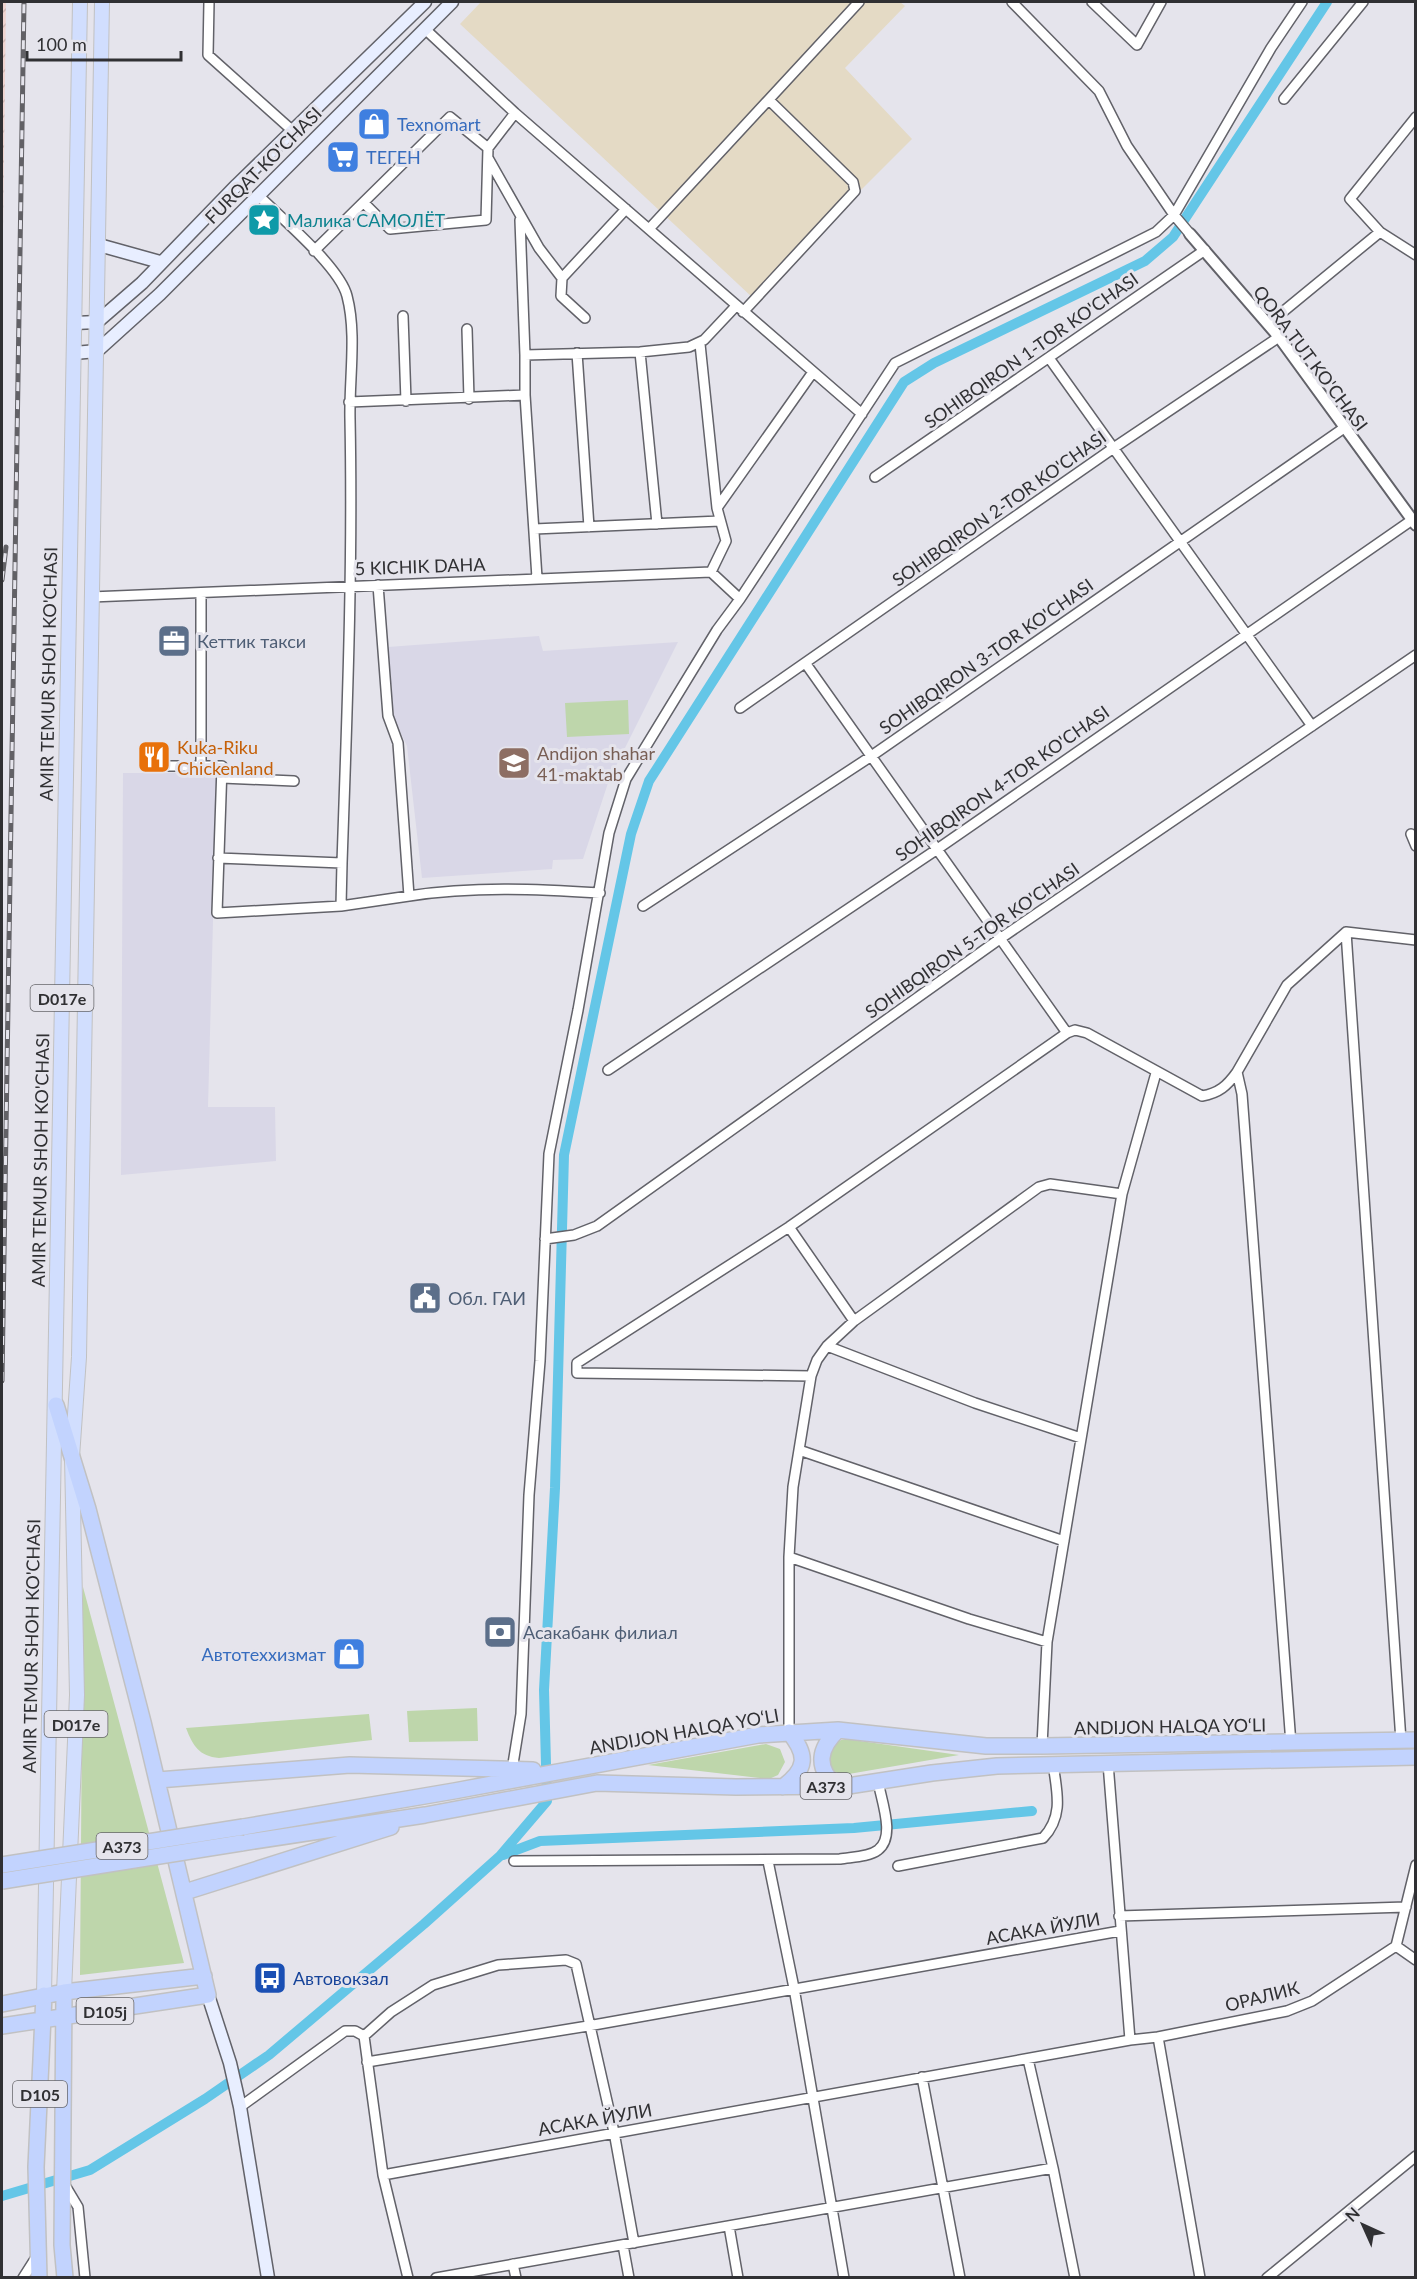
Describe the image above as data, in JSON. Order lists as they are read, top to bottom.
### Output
{
  "streets": {
    "highway": [
      "ANDIJON HALQA YO‘LI",
      "A373",
      "D105j",
      "D105"
    ],
    "main road": ["FURQAT KO'CHASI", "AMIR TEMUR SHOH KO'CHASI", "D017e"],
    "street": [
      "SOHIBQIRON 1-TOR KO'CHASI",
      "QORA TUT KO'CHASI",
      "SOHIBQIRON 2-TOR KO'CHASI",
      "5 KICHIK DAHA",
      "SOHIBQIRON 3-TOR KO'CHASI",
      "SOHIBQIRON 4-TOR KO'CHASI",
      "SOHIBQIRON 5-TOR KO'CHASI",
      "АСАКА ЙУЛИ",
      "ОРАЛИК"
    ]
  },
  "crossings": [
    ["FURQAT KO'CHASI", "D017e"],
    ["SOHIBQIRON 1-TOR KO'CHASI", "QORA TUT KO'CHASI"],
    ["QORA TUT KO'CHASI", "SOHIBQIRON 2-TOR KO'CHASI"],
    ["QORA TUT KO'CHASI", "SOHIBQIRON 3-TOR KO'CHASI"],
    ["QORA TUT KO'CHASI", "SOHIBQIRON 4-TOR KO'CHASI"],
    ["5 KICHIK DAHA", "D017e"],
    ["AMIR TEMUR SHOH KO'CHASI", "D105"],
    ["D017e", "D105j"],
    ["D017e", "D105"],
    ["ANDIJON HALQA YO‘LI", "АСАКА ЙУЛИ"],
    ["АСАКА ЙУЛИ", "ОРАЛИК"],
    ["D105j", "D105"]
  ],
  "places": {
    "shop": ["Texnomart", "Автотеххизмат"],
    "supermarket": ["ТЕГЕН"],
    "place": ["Малика САМОЛЁТ"],
    "office": ["Кеттик такси"],
    "restaurant": ["Kuka-Riku Chickenland"],
    "school or university": ["Andijon shahar 41-maktab"],
    "public building": ["Обл. ГАИ"],
    "bank": ["Асакабанк филиал"],
    "bus stop": ["Автовокзал"]
  },
  "scale_bar": "100 m",
  "north": "top left"
}
